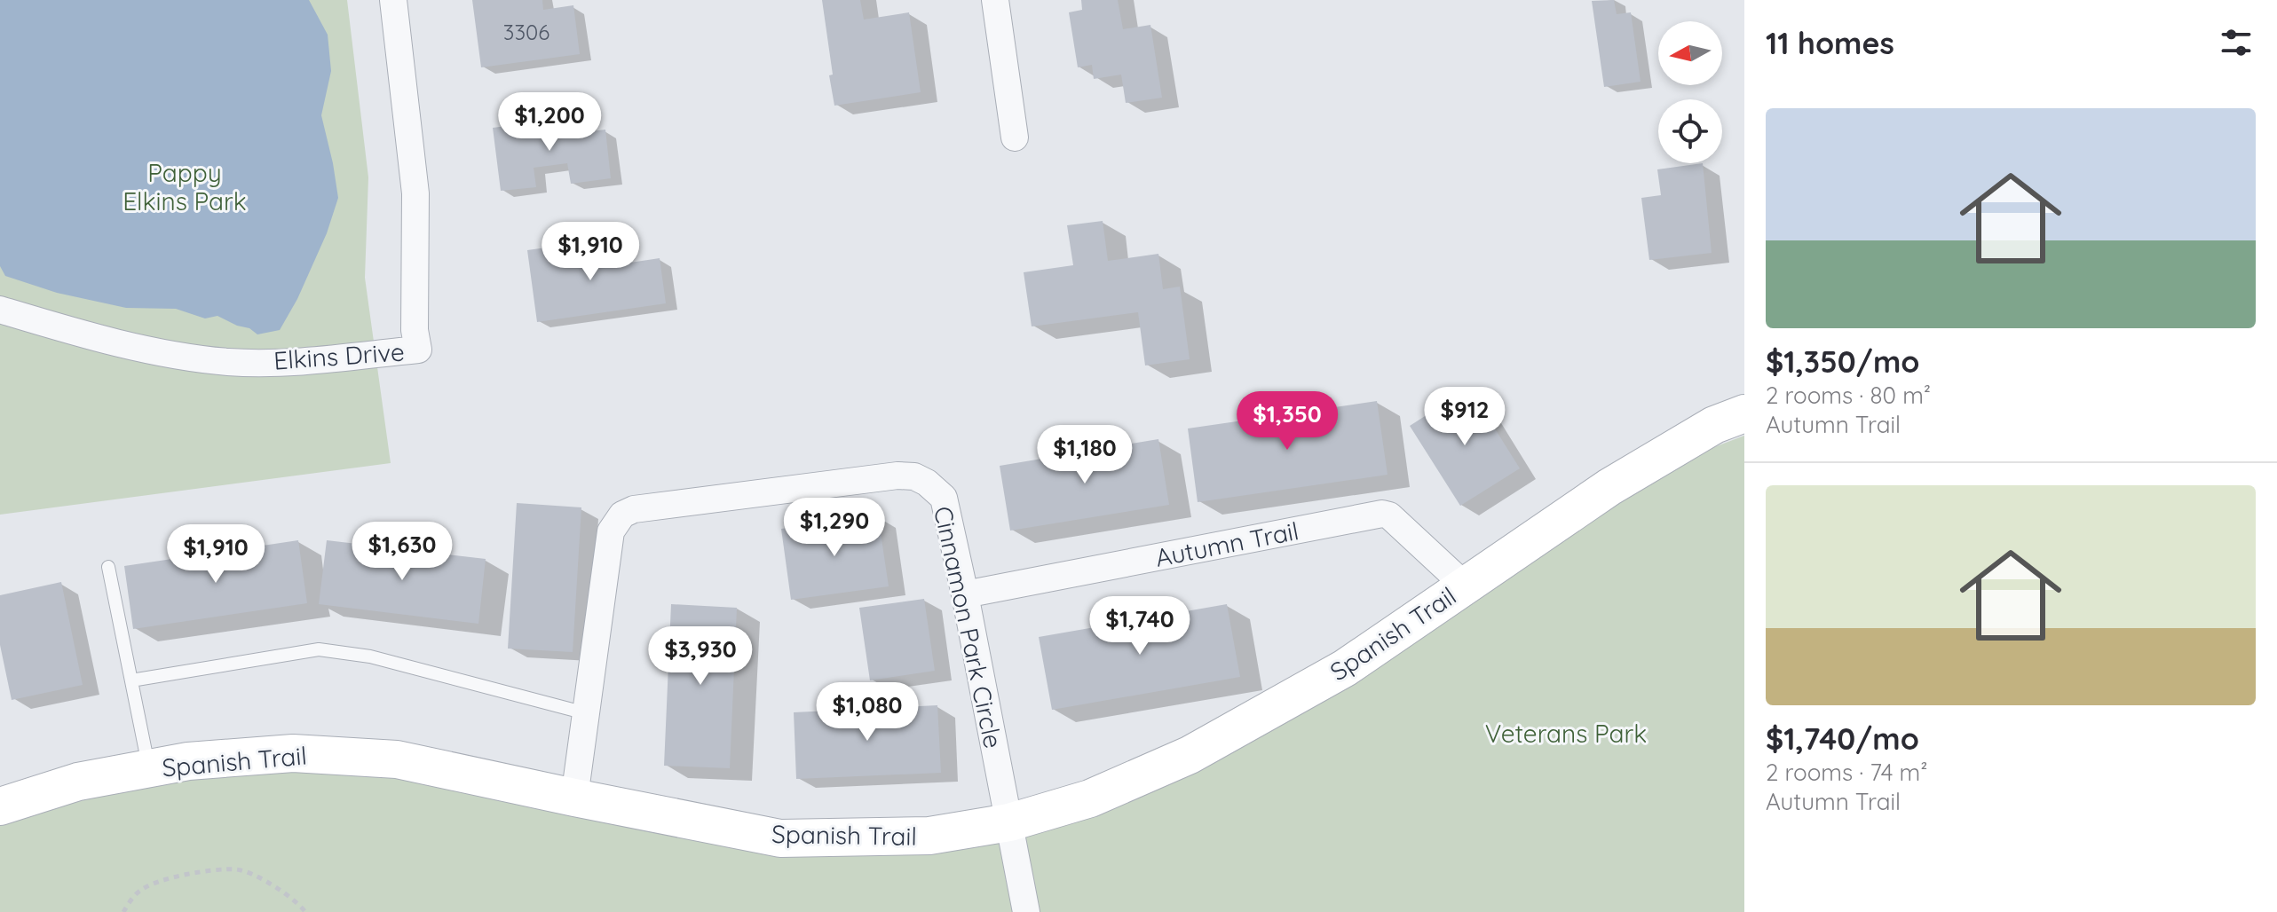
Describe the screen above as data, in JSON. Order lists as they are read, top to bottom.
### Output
{
  "streets": {
    "street": [
      "Elkins Drive",
      "Autumn Trail",
      "Cinnamon Park Circle",
      "Spanish Trail"
    ]
  },
  "crossings": [
    ["Autumn Trail", "Cinnamon Park Circle"],
    ["Autumn Trail", "Spanish Trail"],
    ["Cinnamon Park Circle", "Spanish Trail"]
  ],
  "parks": ["Pappy Elkins Park", "Veterans Park"],
  "house_numbers": ["3306"],
  "north": "left",
  "page": {
    "heading": "11 homes",
    "list": [
      {
        "name": "$1,350/mo",
        "note": "2 rooms · 80 m² · Autumn Trail"
      },
      {
        "name": "$1,740/mo",
        "note": "2 rooms · 74 m² · Autumn Trail"
      }
    ],
    "price": [
      "$1,200",
      "$1,910",
      "$912",
      "$1,350",
      "$1,180",
      "$1,290",
      "$1,630",
      "$1,910",
      "$1,740",
      "$3,930",
      "$1,080"
    ]
  }
}
